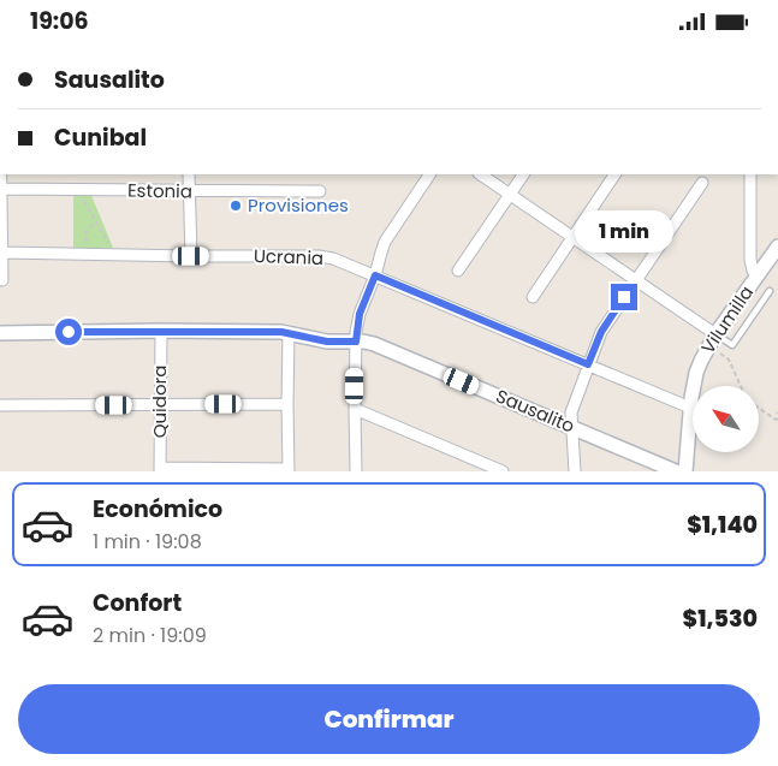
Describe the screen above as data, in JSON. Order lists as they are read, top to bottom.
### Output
{
  "streets": {
    "street": [
      "Estonia",
      "Ucrania",
      "Vilumilla",
      "Quidora",
      "Sausalito"
    ]
  },
  "crossings": [
    ["Ucrania", "Vilumilla"],
    ["Quidora", "Sausalito"]
  ],
  "places": ["Provisiones"],
  "north": "top left",
  "page": {
    "status": "19:06",
    "banner": ["Sausalito", "Cunibal"],
    "bubble": "1 min",
    "list": [
      {
        "name": "Económico",
        "note": "1 min · 19:08",
        "value": "$1,140"
      },
      {
        "name": "Confort",
        "note": "2 min · 19:09",
        "value": "$1,530"
      }
    ],
    "buttons": "Confirmar"
  }
}
